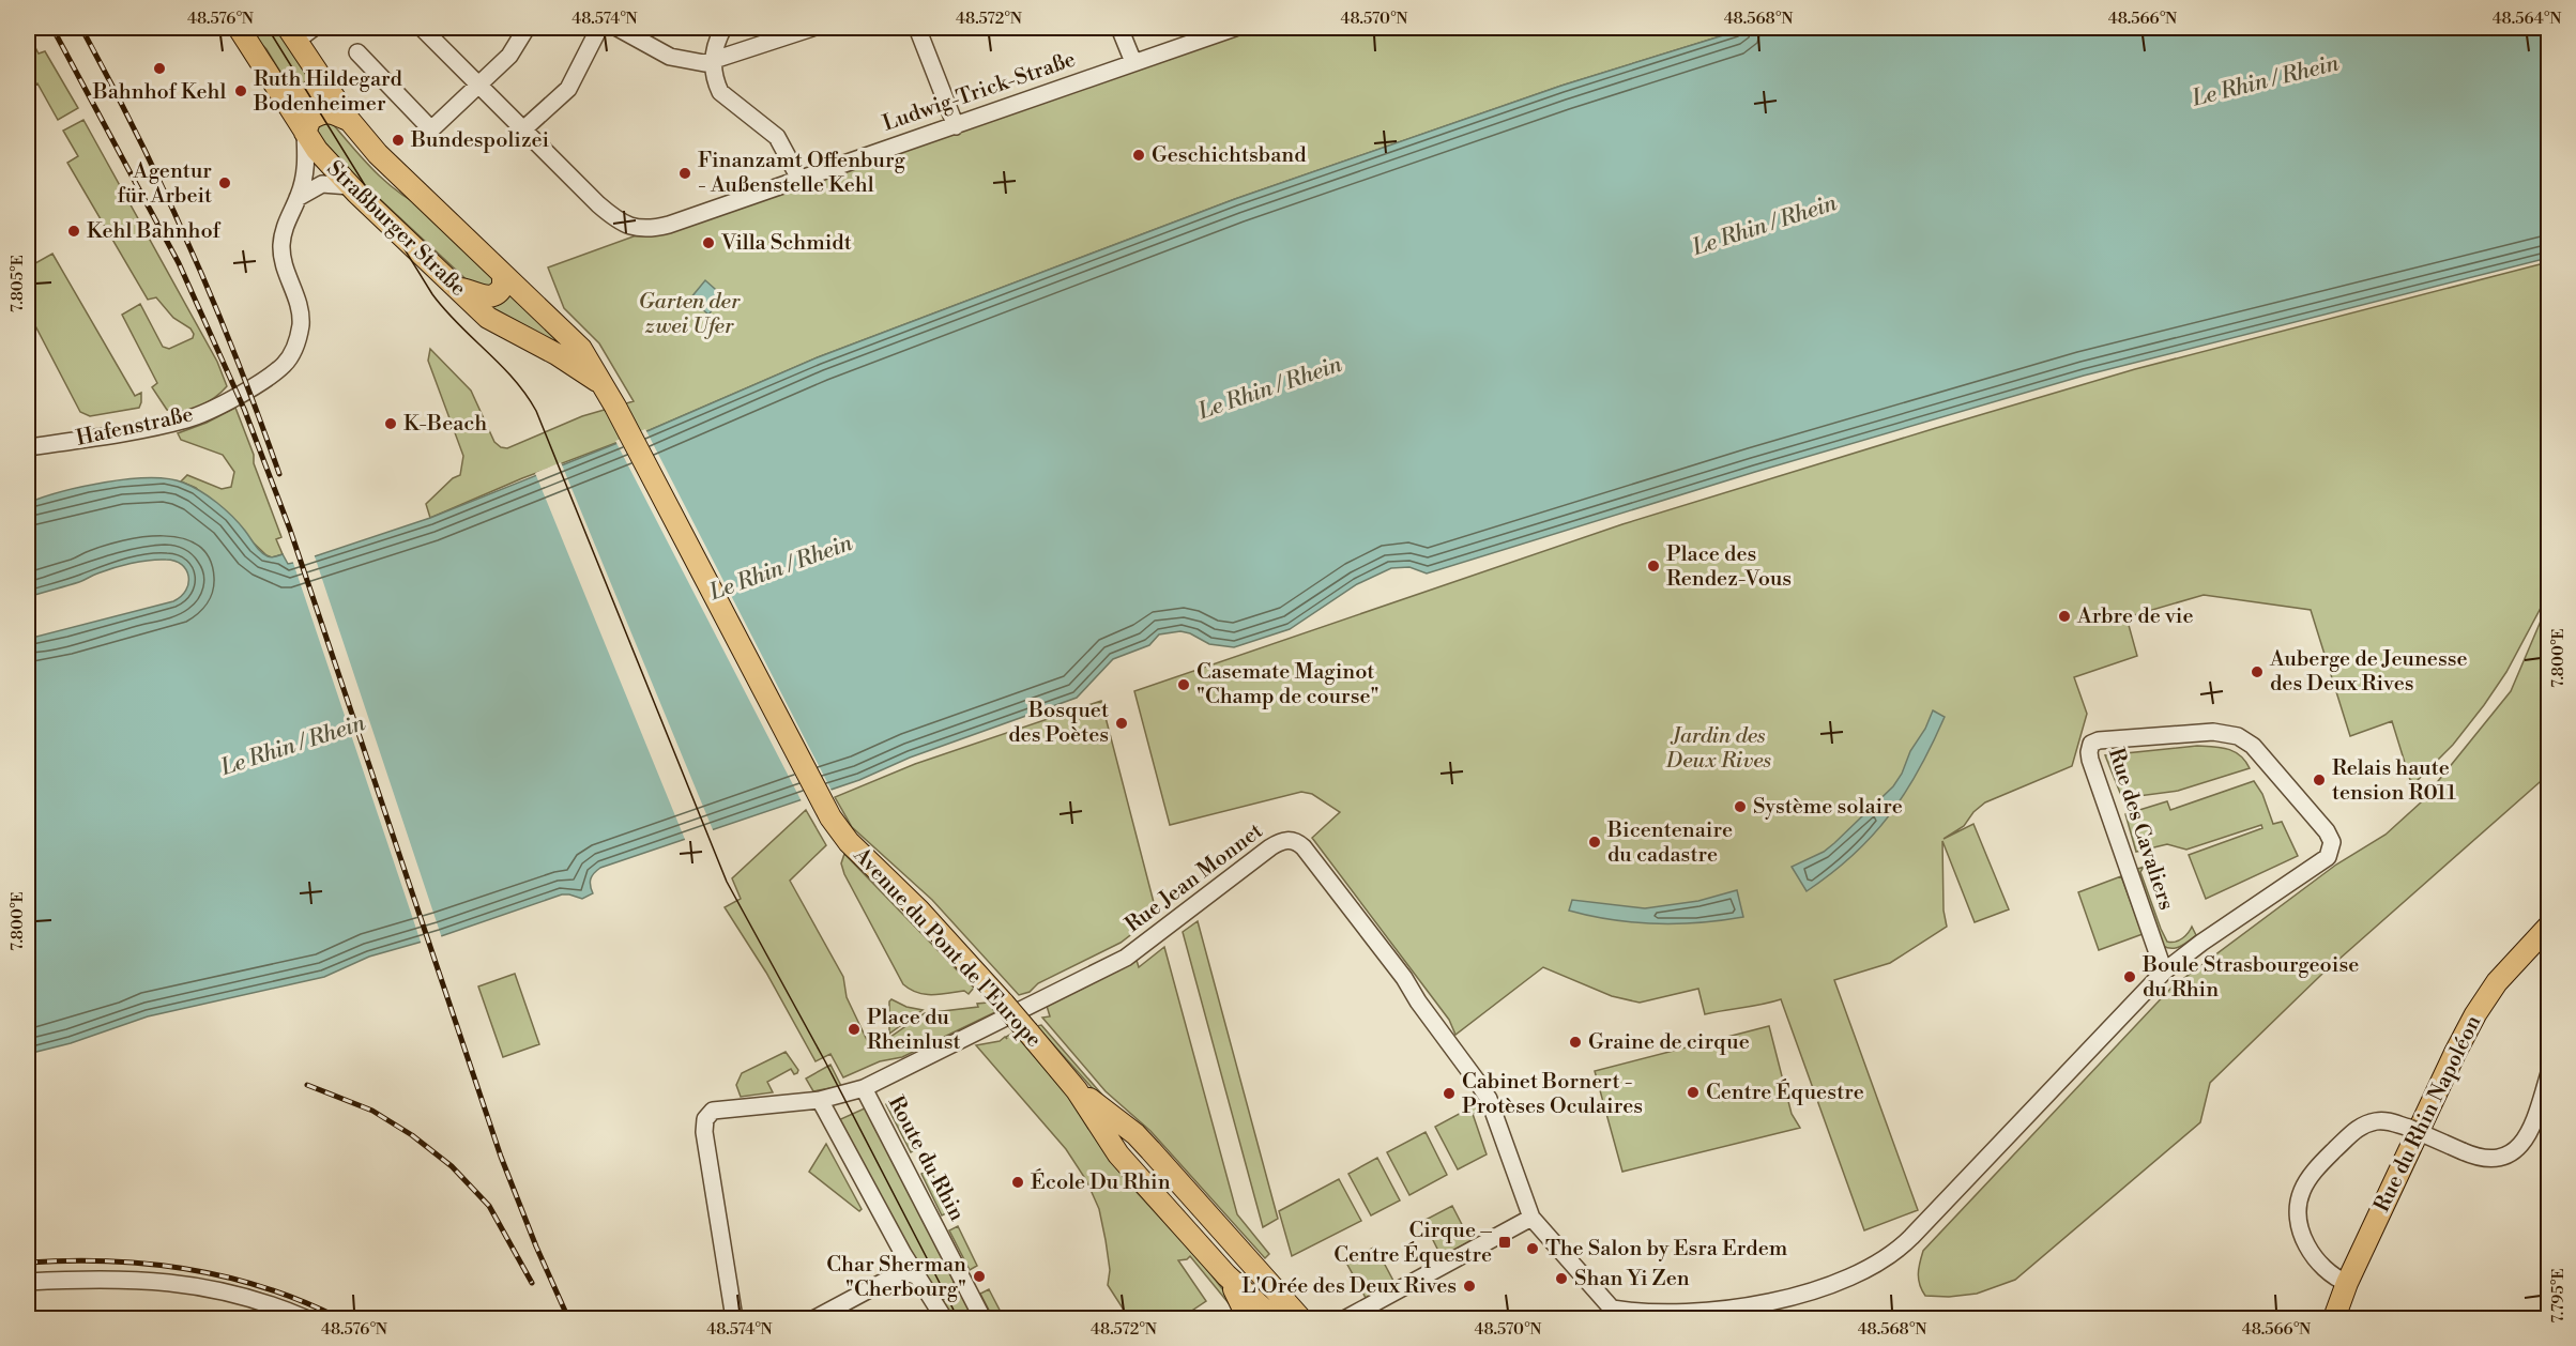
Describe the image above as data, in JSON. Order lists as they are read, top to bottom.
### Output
{
  "streets": {
    "main road": ["Straßburger Straße", "Avenue du Pont de l'Europe", "Rue du Rhin Napoléon"],
    "street": [
      "Ludwig-Trick-Straße",
      "Hafenstraße",
      "Rue des Cavaliers",
      "Rue Jean Monnet",
      "Route du Rhin"
    ]
  },
  "crossings": [
    ["Straßburger Straße", "Hafenstraße"],
    ["Straßburger Straße", "Avenue du Pont de l'Europe"],
    ["Rue Jean Monnet", "Route du Rhin"]
  ],
  "water": ["Le Rhin / Rhein"],
  "parks": ["Garten der zwei Ufer", "Jardin des Deux Rives"],
  "places": {
    "other": [
      "Bahnhof Kehl",
      "Ruth Hildegard Bodenheimer",
      "Bundespolizei",
      "Geschichtsband",
      "Finanzamt Offenburg - Außenstelle Kehl",
      "Agentur für Arbeit",
      "Kehl Bahnhof",
      "Villa Schmidt",
      "K-Beach",
      "Place des Rendez-Vous",
      "Arbre de vie",
      "Auberge de Jeunesse des Deux Rives",
      "Casemate Maginot \"Champ de course\"",
      "Bosquet des Poètes",
      "Relais haute tension R011",
      "Système solaire",
      "Bicentenaire du cadastre",
      "Boule Strasbourgeoise du Rhin",
      "Place du Rheinlust",
      "Graine de cirque",
      "Centre Équestre",
      "Cabinet Bornert - Protèses Oculaires",
      "École Du Rhin",
      "The Salon by Esra Erdem",
      "Char Sherman \"Cherbourg\"",
      "Shan Yi Zen",
      "L'Orée des Deux Rives"
    ],
    "transit": ["Cirque – Centre Équestre"]
  },
  "coordinates": [
    "48.576°N",
    "48.574°N",
    "48.572°N",
    "48.570°N",
    "48.568°N",
    "48.566°N",
    "48.564°N",
    "7.805°E",
    "7.800°E",
    "7.795°E"
  ]
}
